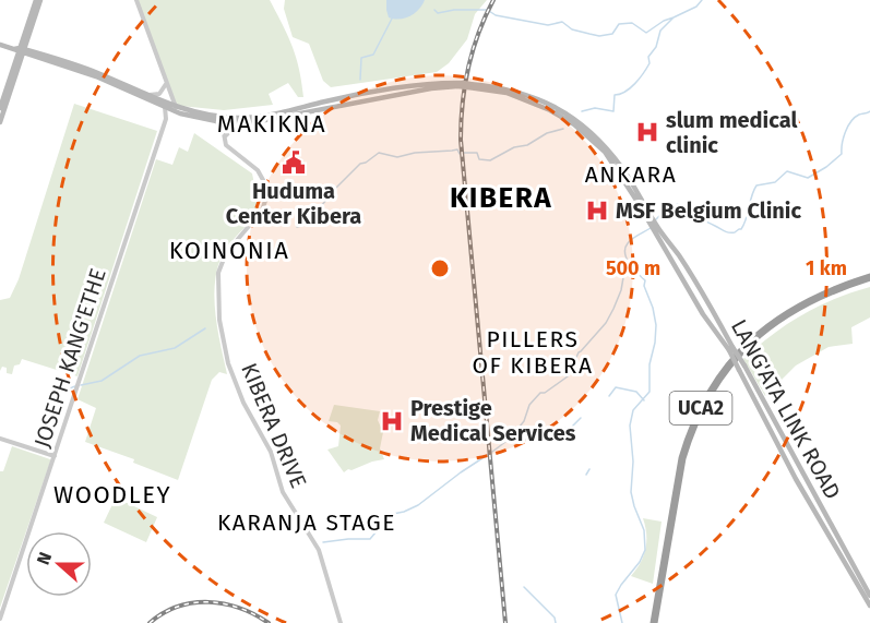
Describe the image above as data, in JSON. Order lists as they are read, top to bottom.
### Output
{
  "streets": {
    "highway": ["UCA2"],
    "main road": ["LANG'ATA LINK ROAD"],
    "street": ["JOSEPH KANG'ETHE", "KIBERA DRIVE"]
  },
  "districts": [
    "MAKIKNA",
    "ANKARA",
    "KIBERA",
    "KOINONIA",
    "PILLERS OF KIBERA",
    "WOODLEY",
    "KARANJA STAGE"
  ],
  "places": {
    "hospital": ["slum medical clinic", "MSF Belgium Clinic", "Prestige Medical Services"],
    "public building": ["Huduma Center Kibera"]
  },
  "north": "left",
  "rings": ["500 m", "1 km"]
}
